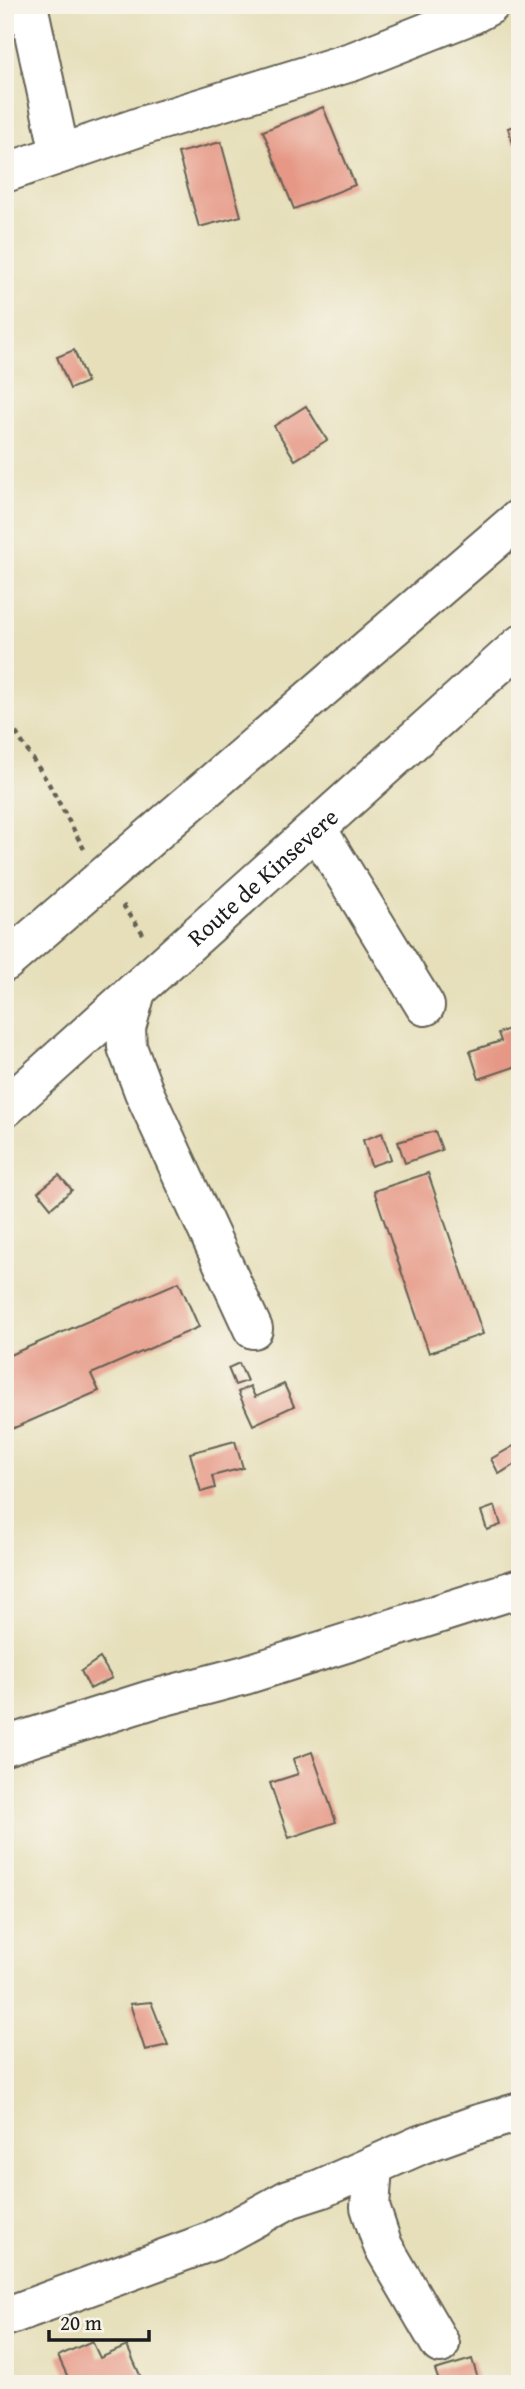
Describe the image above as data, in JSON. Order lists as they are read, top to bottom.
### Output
{
  "streets": {
    "street": ["Route de Kinsevere"]
  },
  "scale_bar": "20 m"
}
